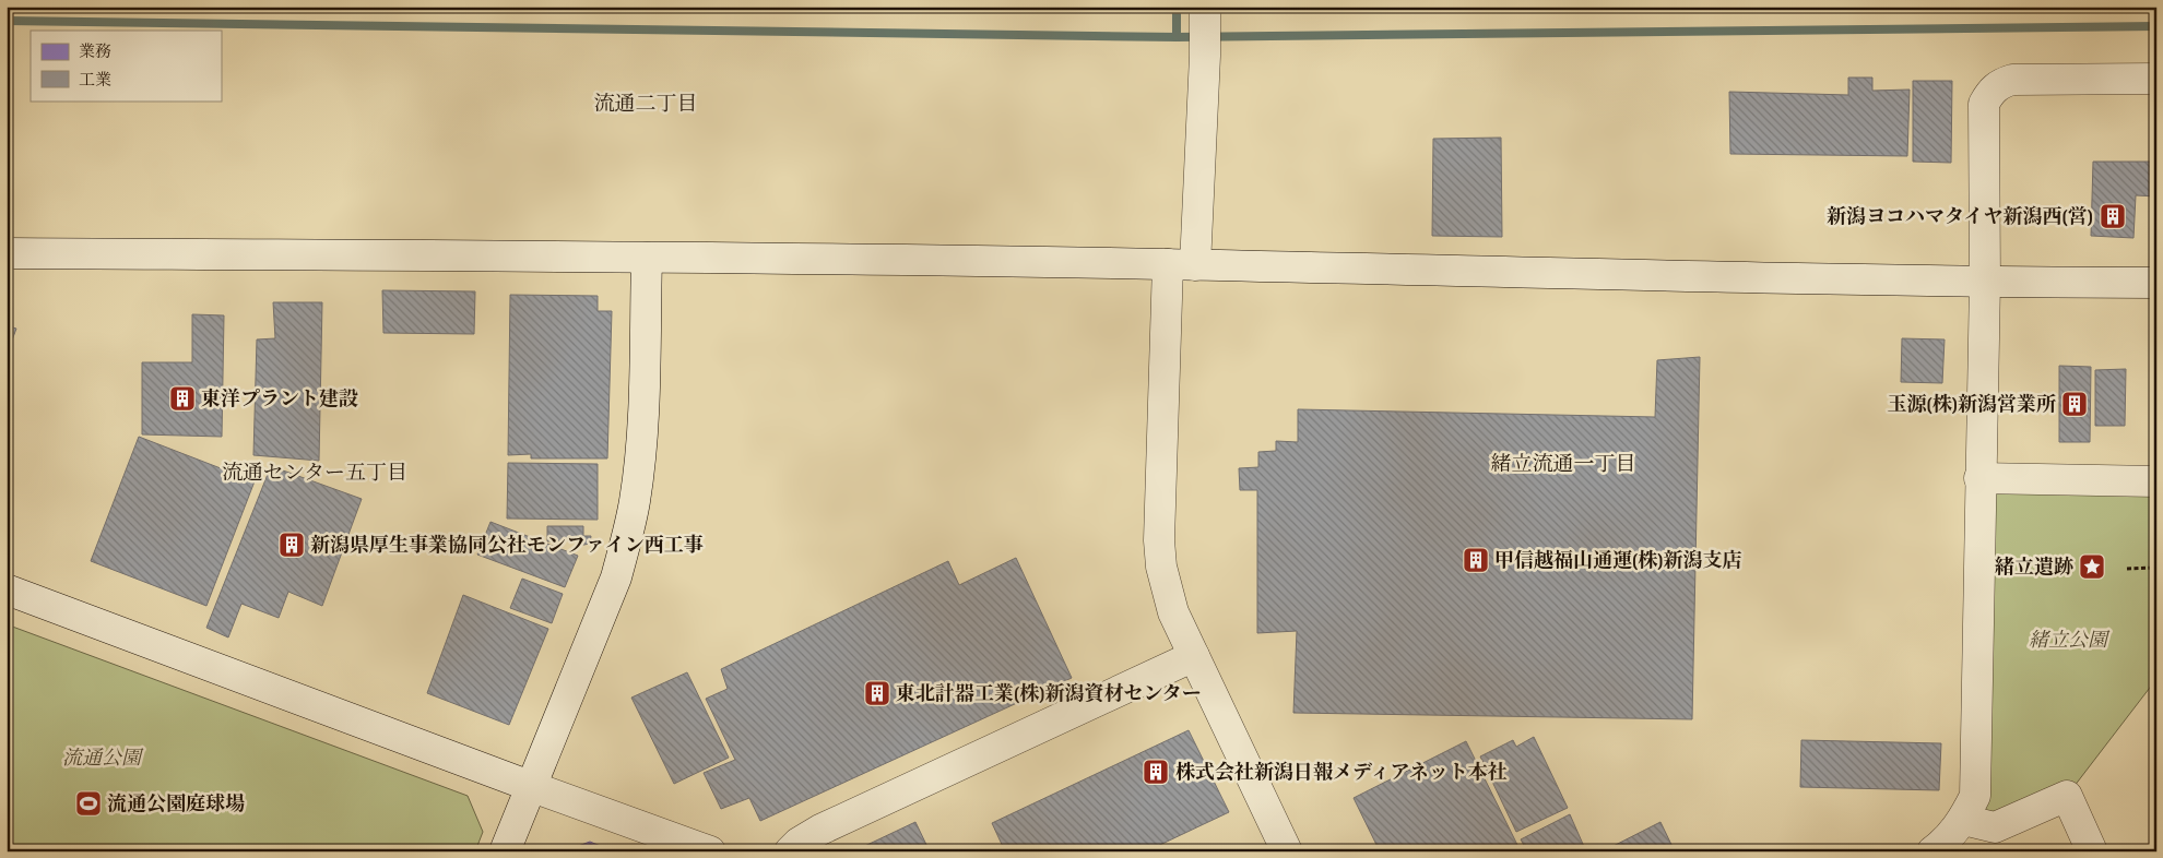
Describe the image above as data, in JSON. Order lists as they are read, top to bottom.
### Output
{
  "districts": ["流通二丁目", "緒立流通一丁目", "流通センター五丁目"],
  "parks": ["緒立公園", "流通公園"],
  "places": {
    "building": [
      "新潟ヨコハマタイヤ新潟西(営)",
      "東洋プラント建設",
      "玉源(株)新潟営業所",
      "新潟県厚生事業協同公社モンファイン西工事",
      "甲信越福山通運(株)新潟支店",
      "東北計器工業(株)新潟資材センター",
      "株式会社新潟日報メディアネット本社"
    ],
    "place": ["緒立遺跡"],
    "sports": ["流通公園庭球場"]
  },
  "legend": ["業務", "工業"]
}
